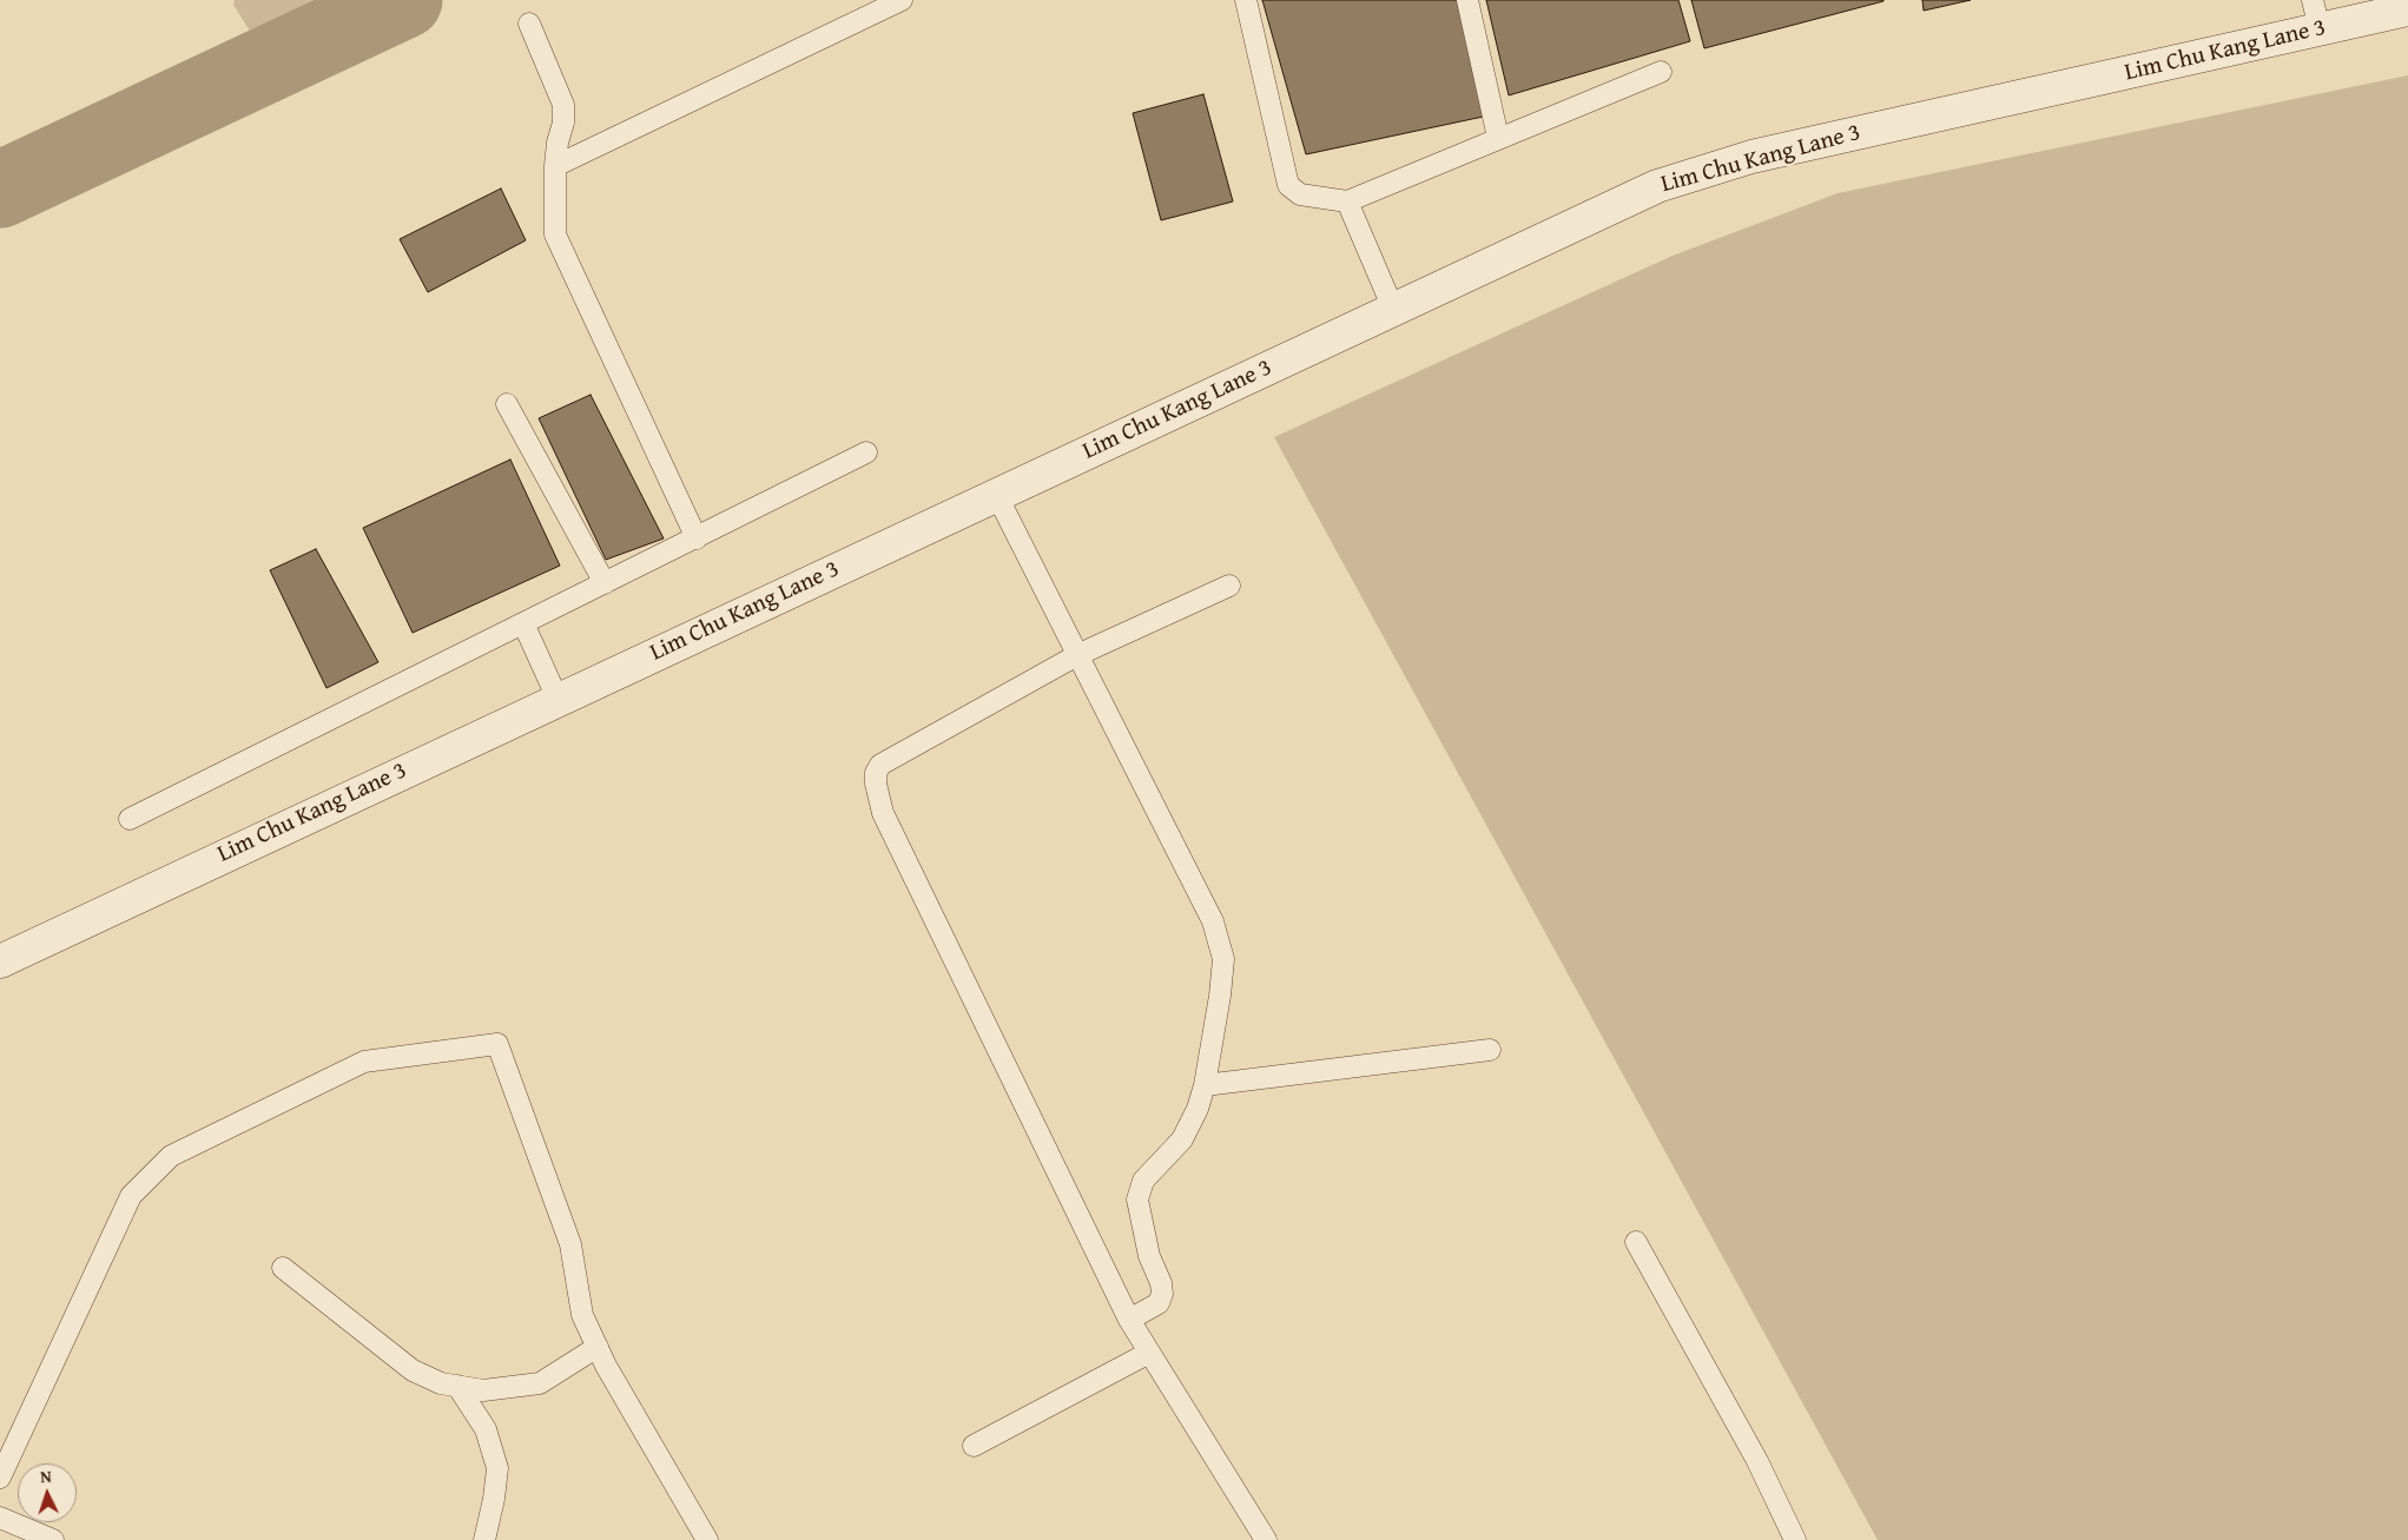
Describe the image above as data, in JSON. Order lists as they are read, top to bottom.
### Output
{
  "streets": {
    "street": ["Lim Chu Kang Lane 3"]
  },
  "north": "top"
}
